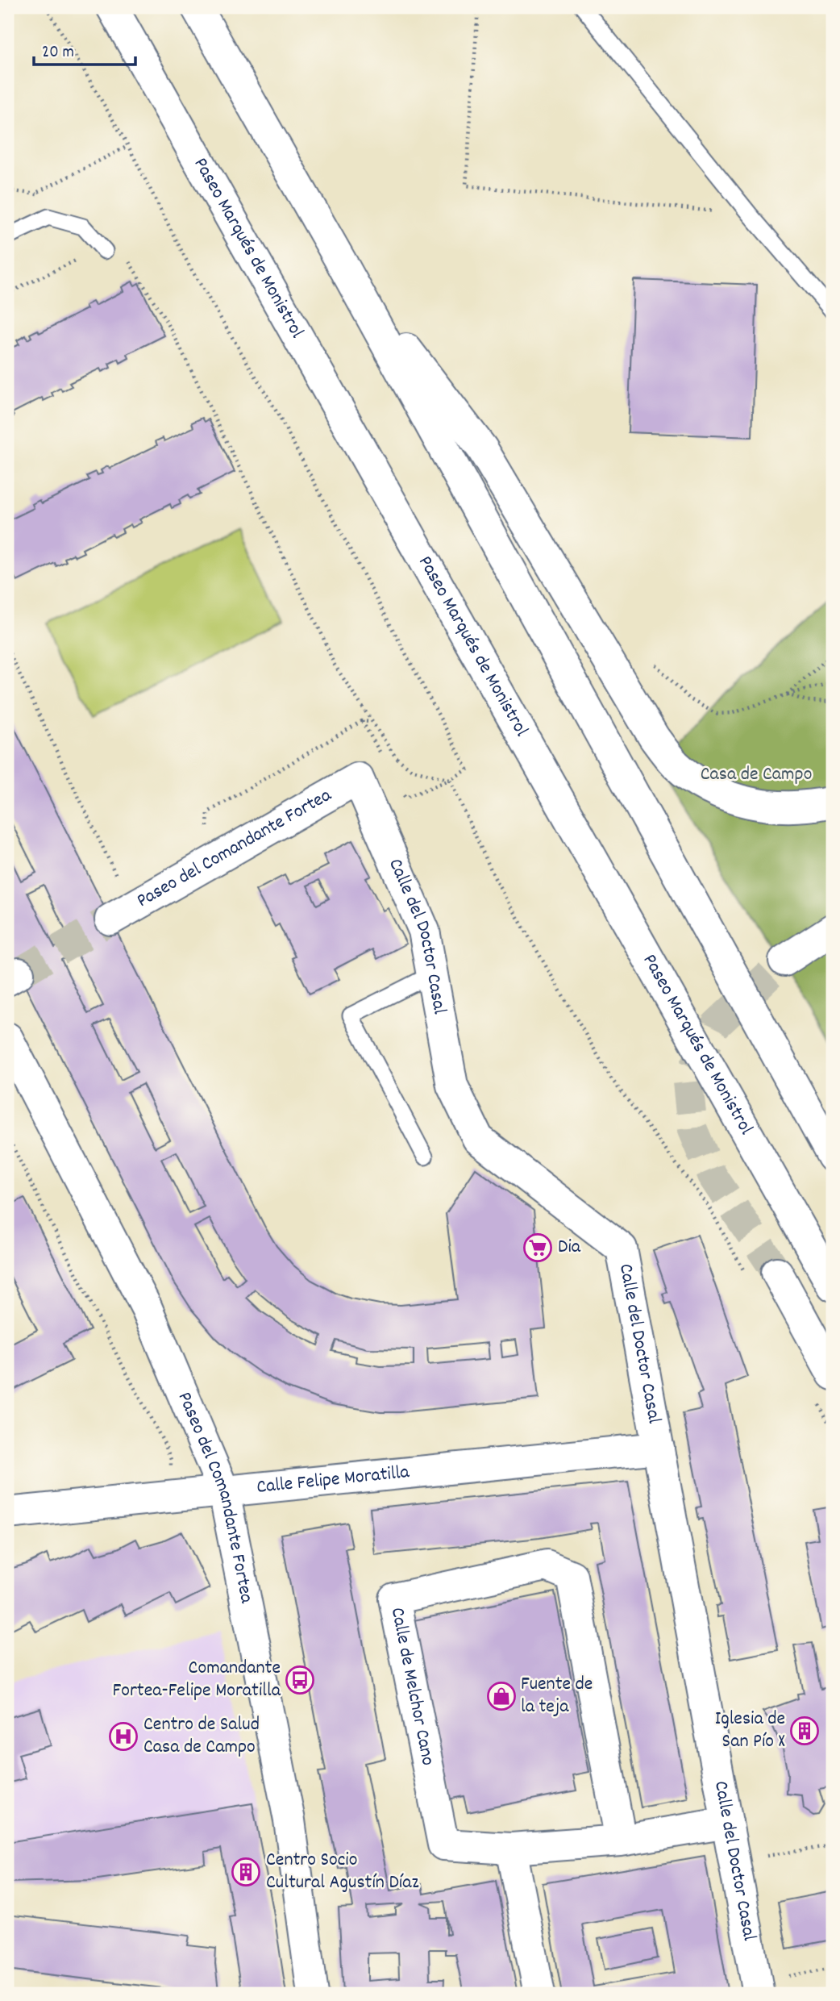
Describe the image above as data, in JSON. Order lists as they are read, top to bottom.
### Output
{
  "streets": {
    "main road": [
      "Paseo Marqués de Monistrol",
      "Paseo del Comandante Fortea",
      "Calle del Doctor Casal",
      "Calle Felipe Moratilla",
      "Calle de Melchor Cano"
    ]
  },
  "crossings": [
    ["Paseo del Comandante Fortea", "Calle del Doctor Casal"],
    ["Paseo del Comandante Fortea", "Calle Felipe Moratilla"],
    ["Calle del Doctor Casal", "Calle Felipe Moratilla"],
    ["Calle del Doctor Casal", "Calle de Melchor Cano"]
  ],
  "parks": ["Casa de Campo"],
  "places": {
    "supermarket": ["Dia"],
    "bus stop": ["Comandante Fortea-Felipe Moratilla"],
    "shop": ["Fuente de la teja"],
    "building": ["Iglesia de San Pío X", "Centro Socio Cultural Agustín Díaz"],
    "hospital": ["Centro de Salud Casa de Campo"]
  },
  "scale_bar": "20 m"
}
